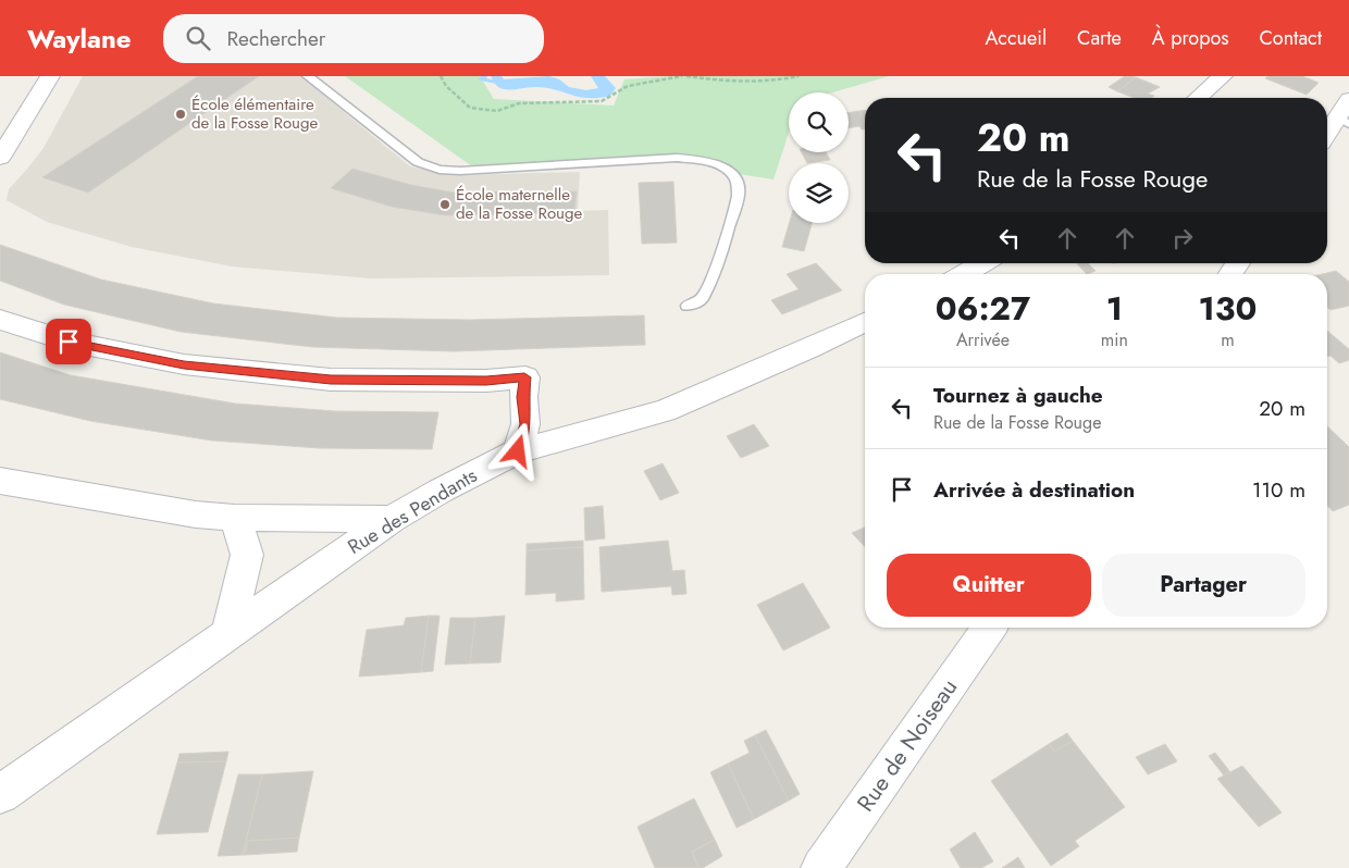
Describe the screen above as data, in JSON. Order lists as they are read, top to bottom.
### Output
{
  "streets": {
    "street": ["Rue des Pendants", "Rue de Noiseau"]
  },
  "places": ["École élémentaire de la Fosse Rouge", "École maternelle de la Fosse Rouge"],
  "page": {
    "header": "Waylane",
    "search": "Rechercher",
    "nav": [
      "Accueil",
      "Carte",
      "À propos",
      "Contact"
    ],
    "turn": ["20 m", "Rue de la Fosse Rouge"],
    "eta": [
      "06:27",
      "Arrivée",
      "1",
      "min",
      "130",
      "m"
    ],
    "list": [
      {
        "name": "Tournez à gauche",
        "note": "Rue de la Fosse Rouge",
        "value": "20 m"
      },
      {
        "name": "Arrivée à destination",
        "value": "110 m"
      }
    ],
    "buttons": ["Quitter", "Partager"]
  }
}
